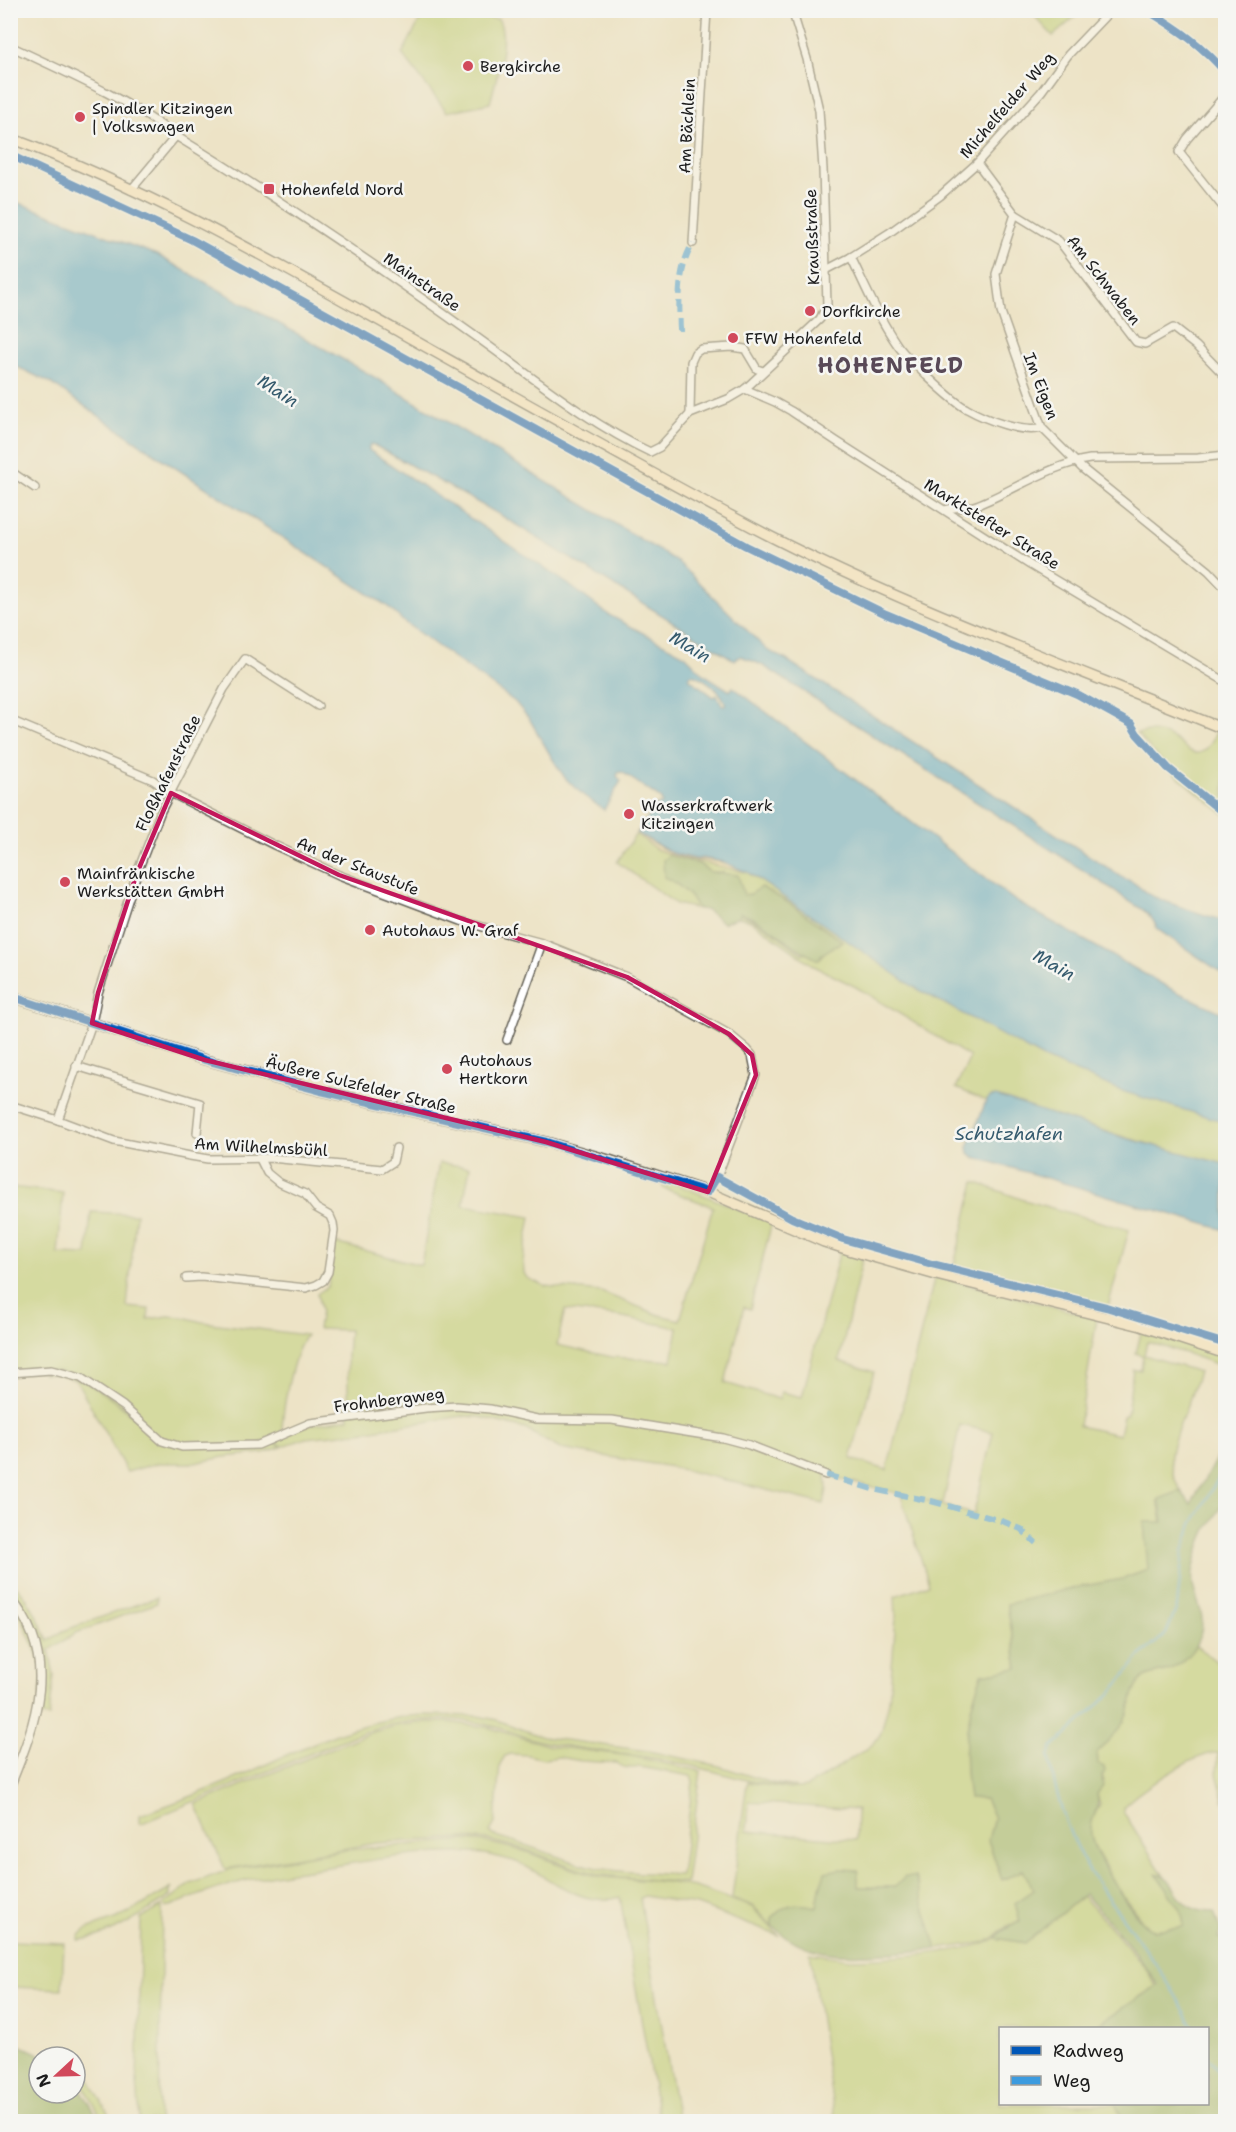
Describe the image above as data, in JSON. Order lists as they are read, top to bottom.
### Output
{
  "streets": {
    "main road": ["Äußere Sulzfelder Straße"],
    "street": [
      "Michelfelder Weg",
      "Am Bächlein",
      "Kraußstraße",
      "Am Schwaben",
      "Mainstraße",
      "Im Eigen",
      "Marktstefter Straße",
      "Floßhafenstraße",
      "An der Staustufe",
      "Am Wilhelmsbühl",
      "Frohnbergweg"
    ]
  },
  "crossings": [
    ["Michelfelder Weg", "Kraußstraße"],
    ["Kraußstraße", "Mainstraße"],
    ["Kraußstraße", "Marktstefter Straße"],
    ["Am Schwaben", "Im Eigen"],
    ["Floßhafenstraße", "An der Staustufe"],
    ["Floßhafenstraße", "Äußere Sulzfelder Straße"],
    ["Floßhafenstraße", "Am Wilhelmsbühl"],
    ["An der Staustufe", "Äußere Sulzfelder Straße"]
  ],
  "districts": ["HOHENFELD"],
  "water": ["Main", "Schutzhafen"],
  "places": {
    "other": [
      "Bergkirche",
      "Spindler Kitzingen | Volkswagen",
      "Dorfkirche",
      "FFW Hohenfeld",
      "Wasserkraftwerk Kitzingen",
      "Mainfränkische Werkstätten GmbH",
      "Autohaus W. Graf",
      "Autohaus Hertkorn"
    ],
    "transit": ["Hohenfeld Nord"]
  },
  "legend": ["Radweg", "Weg"],
  "north": "left"
}
